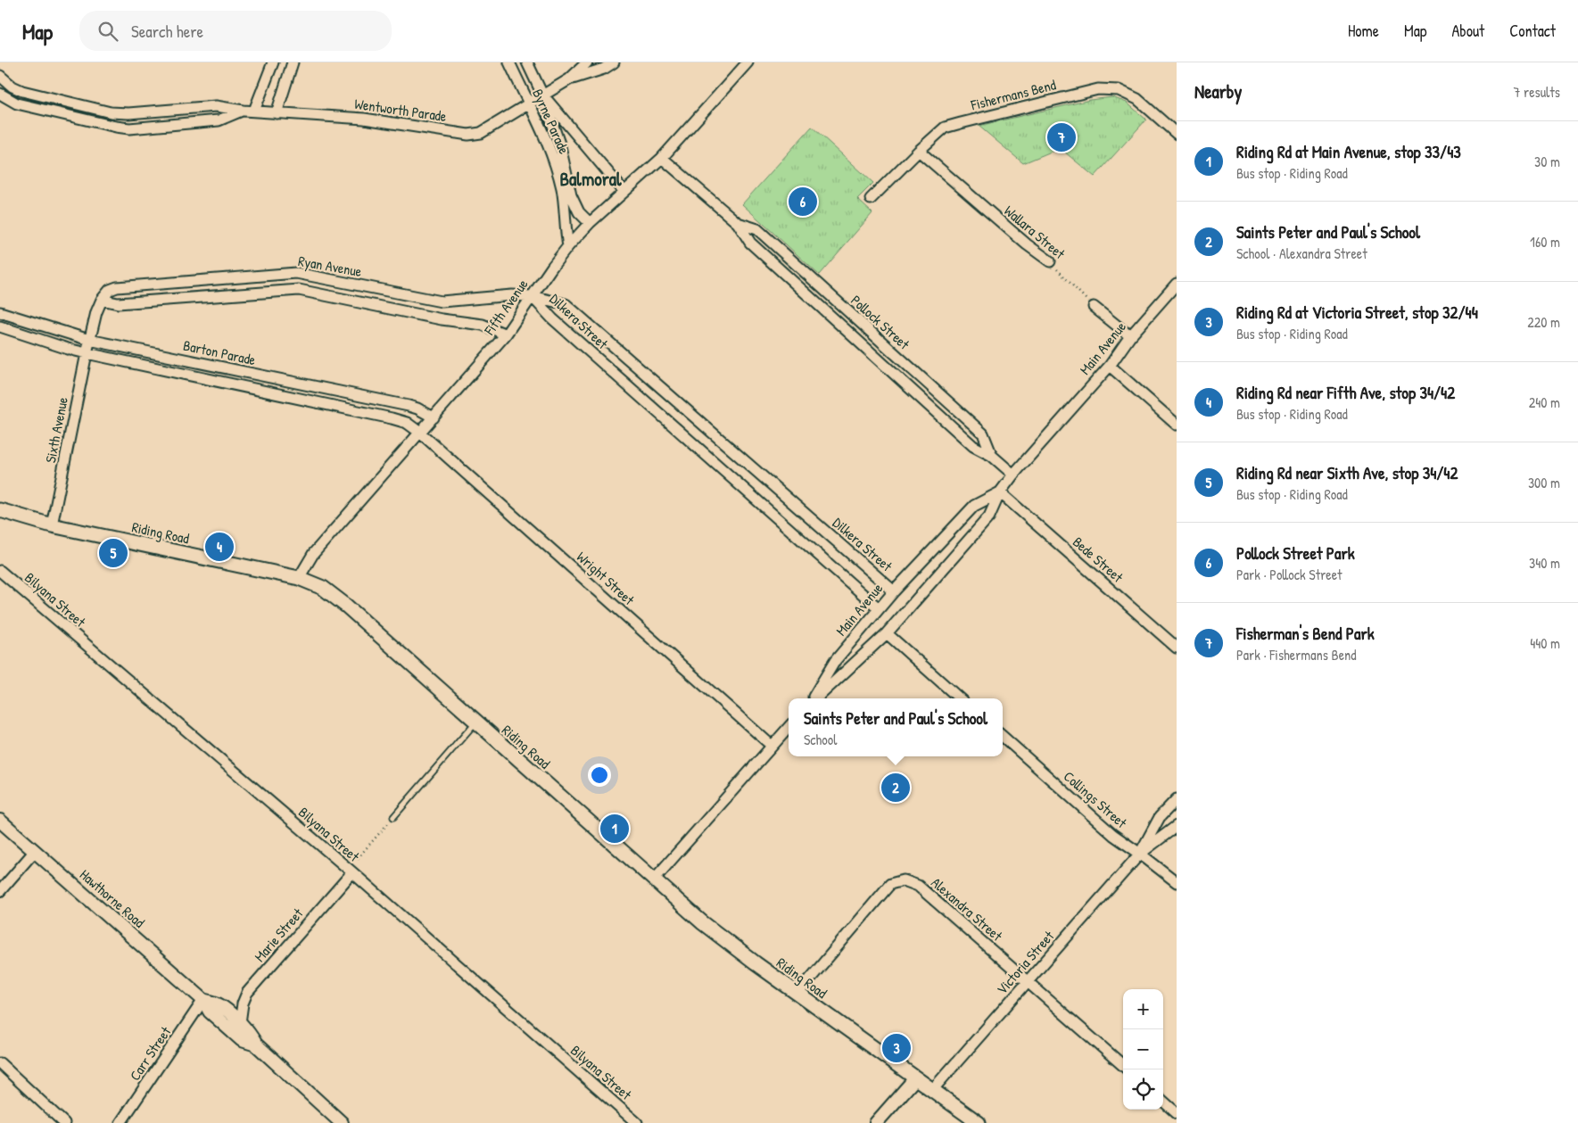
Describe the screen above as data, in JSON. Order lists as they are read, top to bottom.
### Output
{
  "streets": {
    "main road": ["Riding Road"],
    "street": [
      "Fishermans Bend",
      "Wentworth Parade",
      "Byrne Parade",
      "Wallara Street",
      "Ryan Avenue",
      "Fifth Avenue",
      "Dilkera Street",
      "Pollock Street",
      "Main Avenue",
      "Barton Parade",
      "Sixth Avenue",
      "Bede Street",
      "Wright Street",
      "Bilyana Street",
      "Collings Street",
      "Hawthorne Road",
      "Alexandra Street",
      "Marie Street",
      "Victoria Street",
      "Carr Street"
    ]
  },
  "crossings": [
    ["Fishermans Bend", "Wallara Street"],
    ["Wentworth Parade", "Byrne Parade"],
    ["Byrne Parade", "Fifth Avenue"],
    ["Ryan Avenue", "Fifth Avenue"],
    ["Ryan Avenue", "Dilkera Street"],
    ["Fifth Avenue", "Dilkera Street"],
    ["Fifth Avenue", "Pollock Street"],
    ["Fifth Avenue", "Barton Parade"],
    ["Fifth Avenue", "Riding Road"],
    ["Fifth Avenue", "Wright Street"],
    ["Dilkera Street", "Main Avenue"],
    ["Pollock Street", "Main Avenue"],
    ["Main Avenue", "Bede Street"],
    ["Barton Parade", "Sixth Avenue"],
    ["Barton Parade", "Wright Street"],
    ["Sixth Avenue", "Riding Road"],
    ["Riding Road", "Alexandra Street"],
    ["Riding Road", "Victoria Street"],
    ["Bilyana Street", "Marie Street"],
    ["Collings Street", "Victoria Street"],
    ["Hawthorne Road", "Marie Street"],
    ["Hawthorne Road", "Carr Street"],
    ["Alexandra Street", "Victoria Street"]
  ],
  "districts": ["Balmoral"],
  "page": {
    "header": "Map",
    "search": "Search here",
    "nav": [
      "Home",
      "Map",
      "About",
      "Contact"
    ],
    "heading": ["Nearby", "7 results"],
    "list": [
      {
        "mark": "1",
        "name": "Riding Rd at Main Avenue, stop 33/43",
        "note": "Bus stop · Riding Road",
        "value": "30 m"
      },
      {
        "mark": "2",
        "name": "Saints Peter and Paul's School",
        "note": "School · Alexandra Street",
        "value": "160 m"
      },
      {
        "mark": "3",
        "name": "Riding Rd at Victoria Street, stop 32/44",
        "note": "Bus stop · Riding Road",
        "value": "220 m"
      },
      {
        "mark": "4",
        "name": "Riding Rd near Fifth Ave, stop 34/42",
        "note": "Bus stop · Riding Road",
        "value": "240 m"
      },
      {
        "mark": "5",
        "name": "Riding Rd near Sixth Ave, stop 34/42",
        "note": "Bus stop · Riding Road",
        "value": "300 m"
      },
      {
        "mark": "6",
        "name": "Pollock Street Park",
        "note": "Park · Pollock Street",
        "value": "340 m"
      },
      {
        "mark": "7",
        "name": "Fisherman's Bend Park",
        "note": "Park · Fishermans Bend",
        "value": "440 m"
      }
    ],
    "pins": [
      "7",
      "6",
      "4",
      "5",
      "2",
      "1",
      "3"
    ],
    "popup": ["Saints Peter and Paul's School", "School"],
    "map_buttons": ["+", "−"]
  }
}
